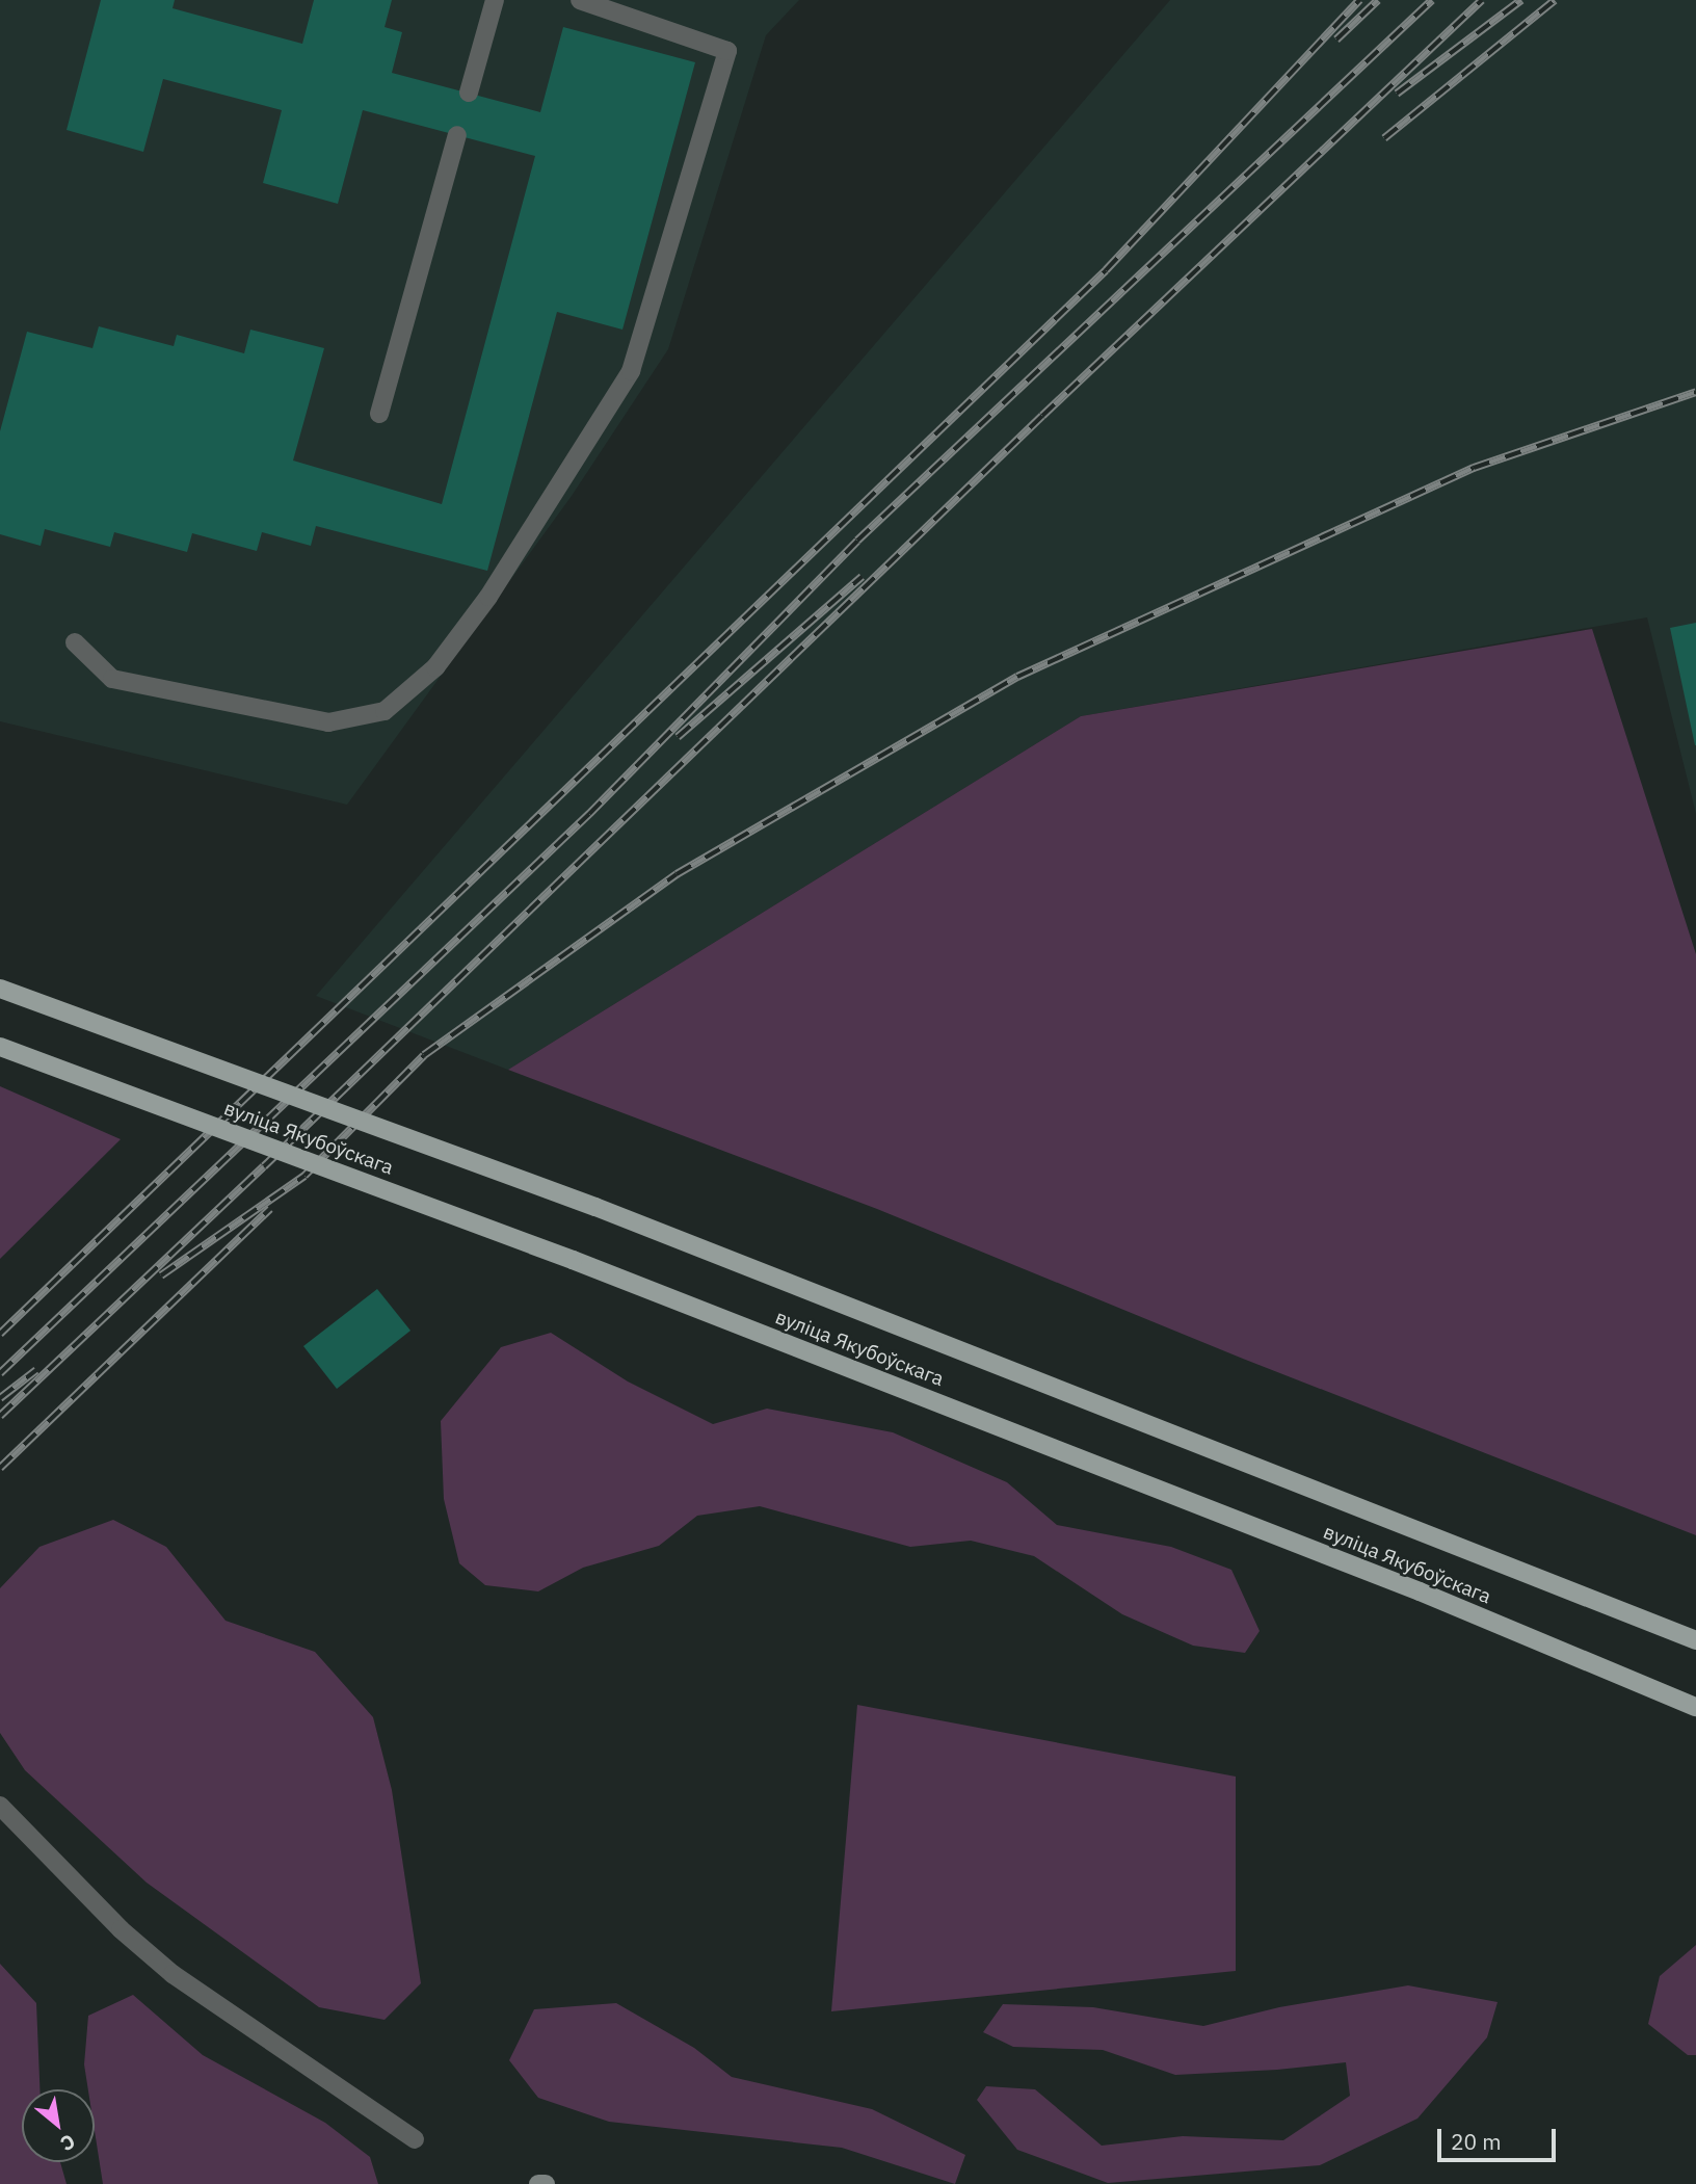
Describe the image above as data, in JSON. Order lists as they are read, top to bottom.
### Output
{
  "streets": {
    "main road": ["вуліца Якубоўскага"]
  },
  "scale_bar": "20 m",
  "north": "bottom right"
}
